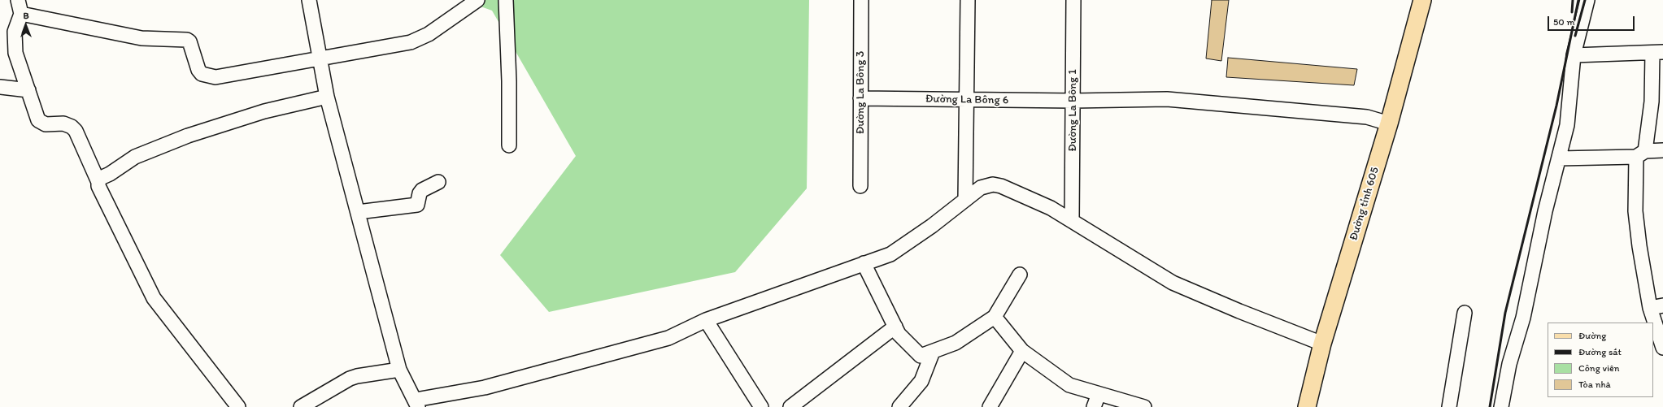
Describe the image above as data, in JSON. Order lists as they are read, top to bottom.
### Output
{
  "streets": {
    "main road": ["Đường tỉnh 605"],
    "street": ["Đường La Bông 3", "Đường La Bông 6", "Đường La Bông 1"]
  },
  "crossings": [
    ["Đường La Bông 3", "Đường La Bông 6"],
    ["Đường La Bông 6", "Đường La Bông 1"],
    ["Đường La Bông 6", "Đường tỉnh 605"]
  ],
  "legend": [
    "Đường",
    "Đường sắt",
    "Công viên",
    "Tòa nhà"
  ],
  "scale_bar": "50 m",
  "north": "top"
}
